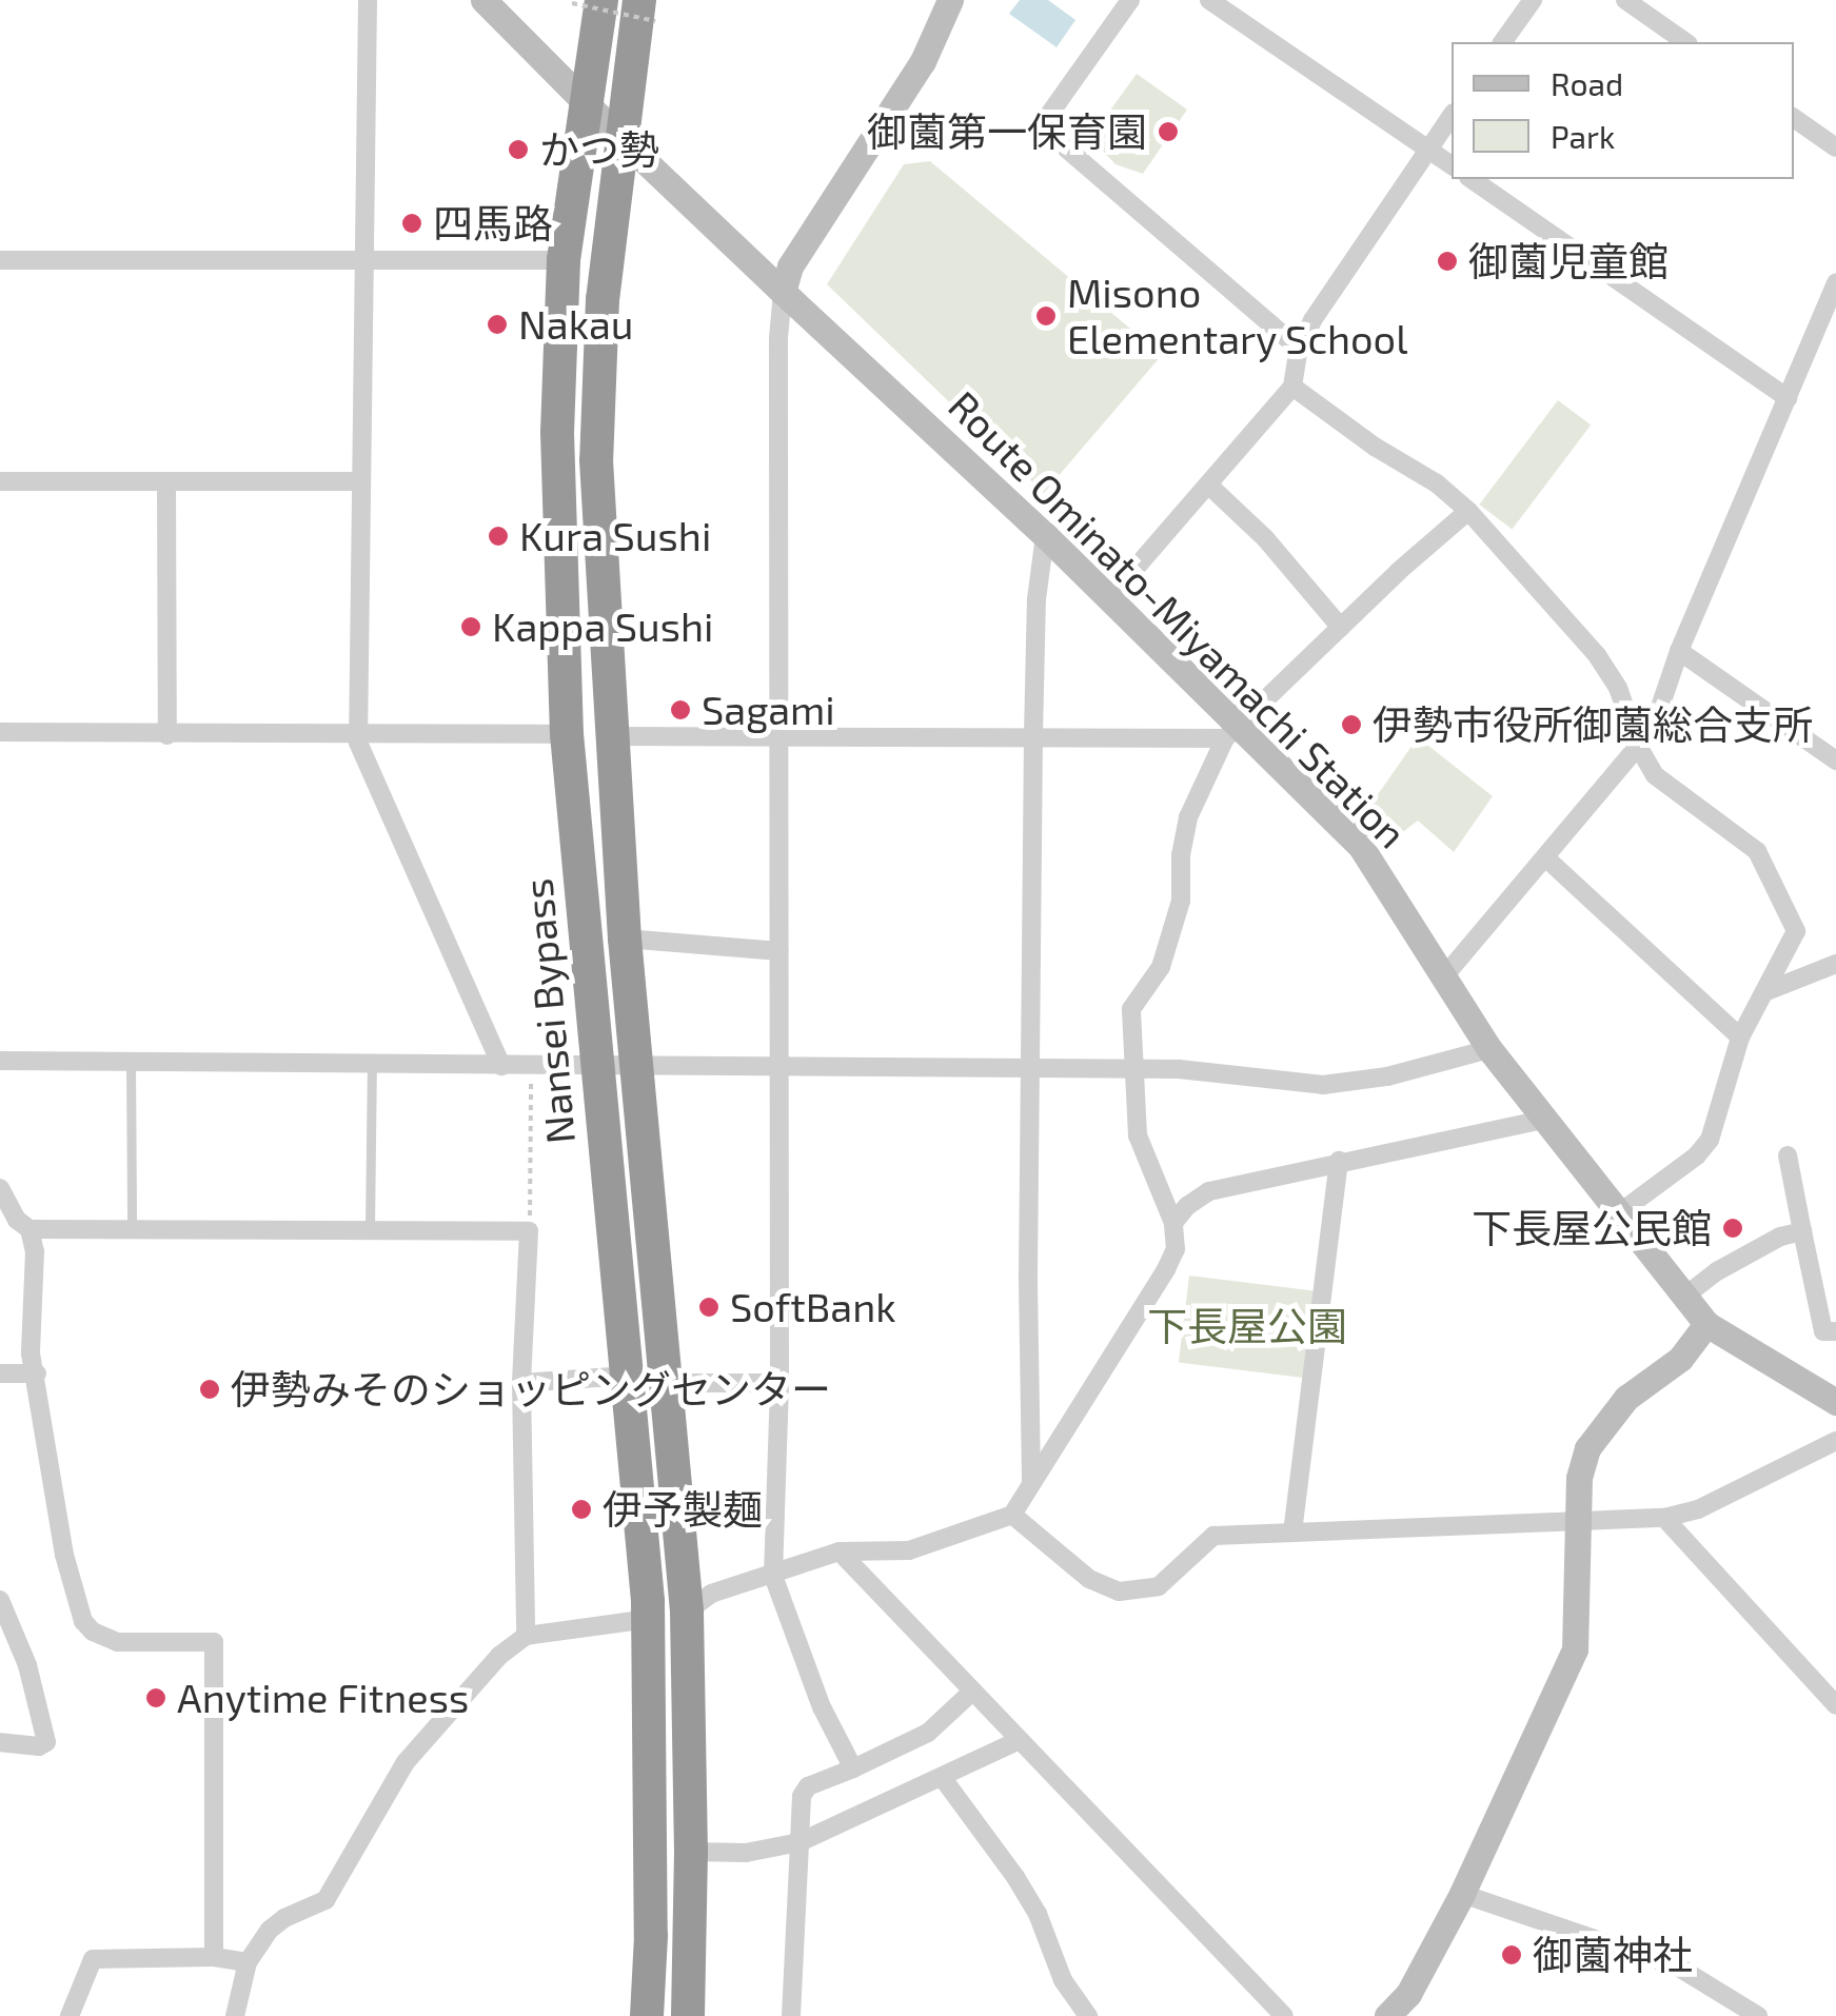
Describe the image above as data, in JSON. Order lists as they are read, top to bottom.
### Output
{
  "streets": {
    "highway": ["Nansei Bypass"],
    "main road": ["Route Ominato-Miyamachi Station"]
  },
  "crossings": [
    ["Route Ominato-Miyamachi Station", "Nansei Bypass"]
  ],
  "parks": ["下長屋公園"],
  "places": [
    "御薗第一保育園",
    "かつ勢",
    "四馬路",
    "御薗児童館",
    "Misono Elementary School",
    "Nakau",
    "Kura Sushi",
    "Kappa Sushi",
    "Sagami",
    "伊勢市役所御薗総合支所",
    "下長屋公民館",
    "SoftBank",
    "伊勢みそのショッピングセンター",
    "伊予製麺",
    "Anytime Fitness",
    "御薗神社"
  ],
  "legend": ["Road", "Park"]
}
